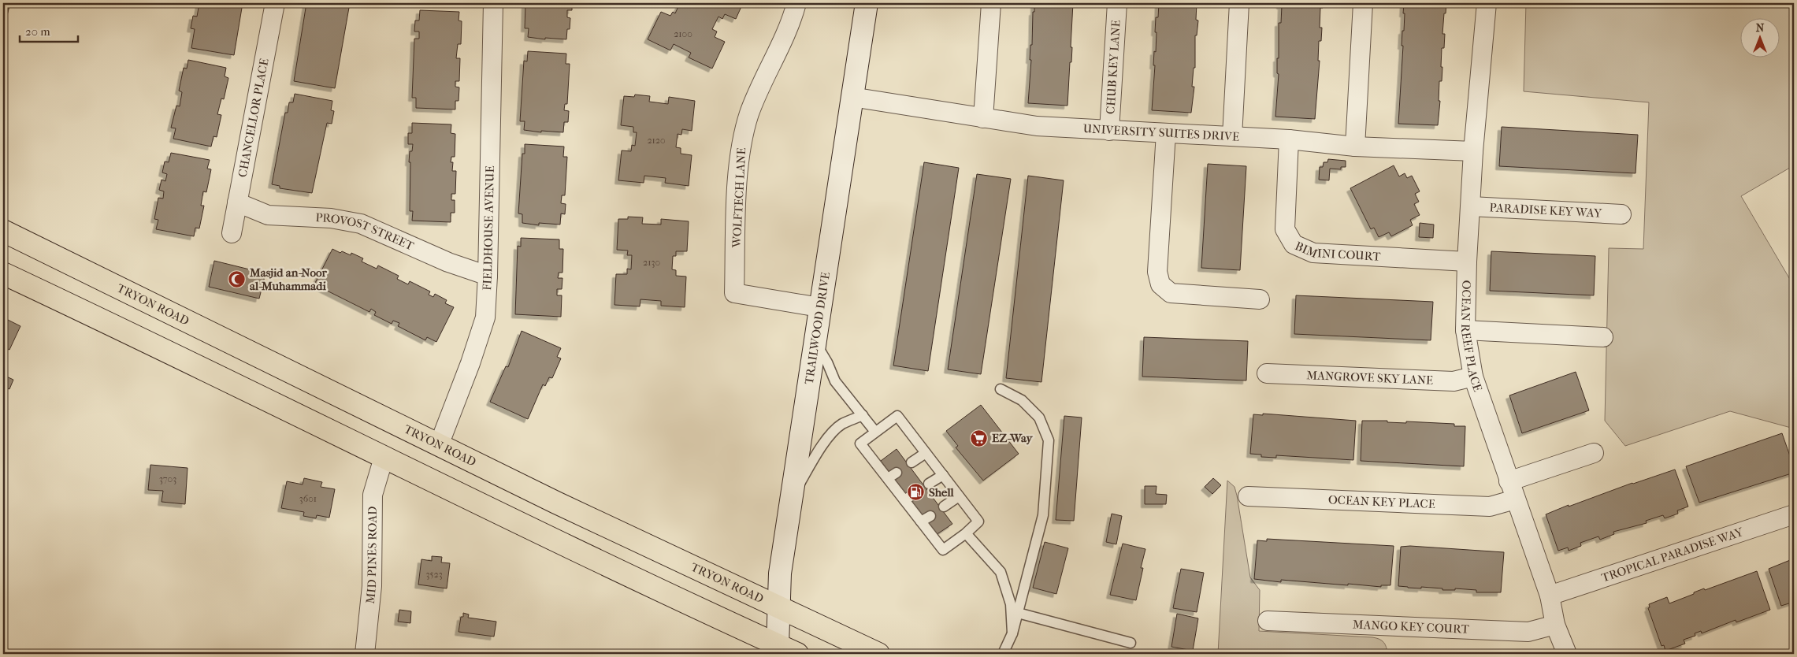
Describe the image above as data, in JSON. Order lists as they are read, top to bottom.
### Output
{
  "streets": {
    "main road": ["TRYON ROAD"],
    "street": [
      "CHUB KEY LANE",
      "CHANCELLOR PLACE",
      "UNIVERSITY SUITES DRIVE",
      "WOLFTECH LANE",
      "PARADISE KEY WAY",
      "FIELDHOUSE AVENUE",
      "PROVOST STREET",
      "BIMINI COURT",
      "TRAILWOOD DRIVE",
      "OCEAN REEF PLACE",
      "MANGROVE SKY LANE",
      "OCEAN KEY PLACE",
      "MID PINES ROAD",
      "TROPICAL PARADISE WAY",
      "MANGO KEY COURT"
    ]
  },
  "crossings": [
    ["CHUB KEY LANE", "UNIVERSITY SUITES DRIVE"],
    ["CHANCELLOR PLACE", "PROVOST STREET"],
    ["UNIVERSITY SUITES DRIVE", "BIMINI COURT"],
    ["UNIVERSITY SUITES DRIVE", "TRAILWOOD DRIVE"],
    ["UNIVERSITY SUITES DRIVE", "OCEAN REEF PLACE"],
    ["WOLFTECH LANE", "TRAILWOOD DRIVE"],
    ["PARADISE KEY WAY", "OCEAN REEF PLACE"],
    ["FIELDHOUSE AVENUE", "PROVOST STREET"],
    ["FIELDHOUSE AVENUE", "TRYON ROAD"],
    ["BIMINI COURT", "OCEAN REEF PLACE"],
    ["TRYON ROAD", "TRAILWOOD DRIVE"],
    ["OCEAN REEF PLACE", "MANGROVE SKY LANE"],
    ["OCEAN REEF PLACE", "OCEAN KEY PLACE"],
    ["OCEAN REEF PLACE", "TROPICAL PARADISE WAY"],
    ["OCEAN REEF PLACE", "MANGO KEY COURT"]
  ],
  "places": {
    "mosque": ["Masjid an-Noor al-Muhammadi"],
    "supermarket": ["EZ-Way"],
    "fuel station": ["Shell"]
  },
  "house_numbers": [
    "2100",
    "2120",
    "2130",
    "3703",
    "3601",
    "3523"
  ],
  "scale_bar": "20 m",
  "north": "top"
}
